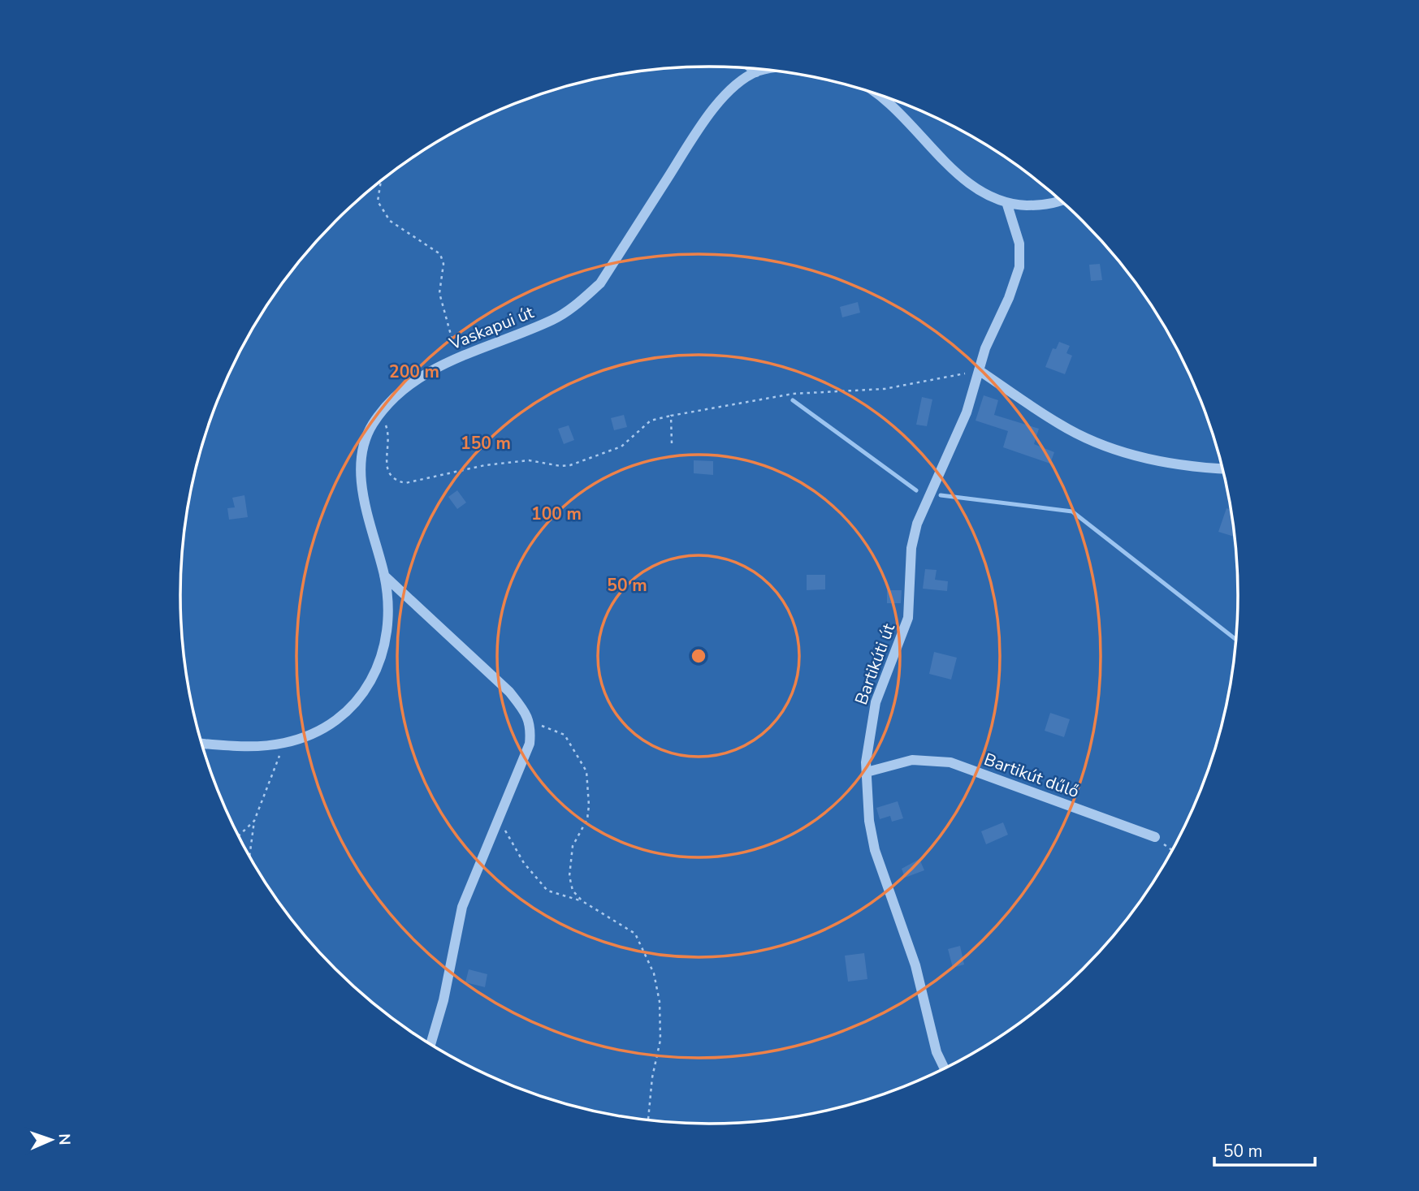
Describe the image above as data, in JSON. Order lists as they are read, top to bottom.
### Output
{
  "streets": {
    "street": ["Vaskapui út", "Bartikúti út", "Bartikút dűlő"]
  },
  "crossings": [
    ["Bartikúti út", "Bartikút dűlő"]
  ],
  "scale_bar": "50 m",
  "north": "right",
  "rings": [
    "200 m",
    "150 m",
    "100 m",
    "50 m"
  ]
}
